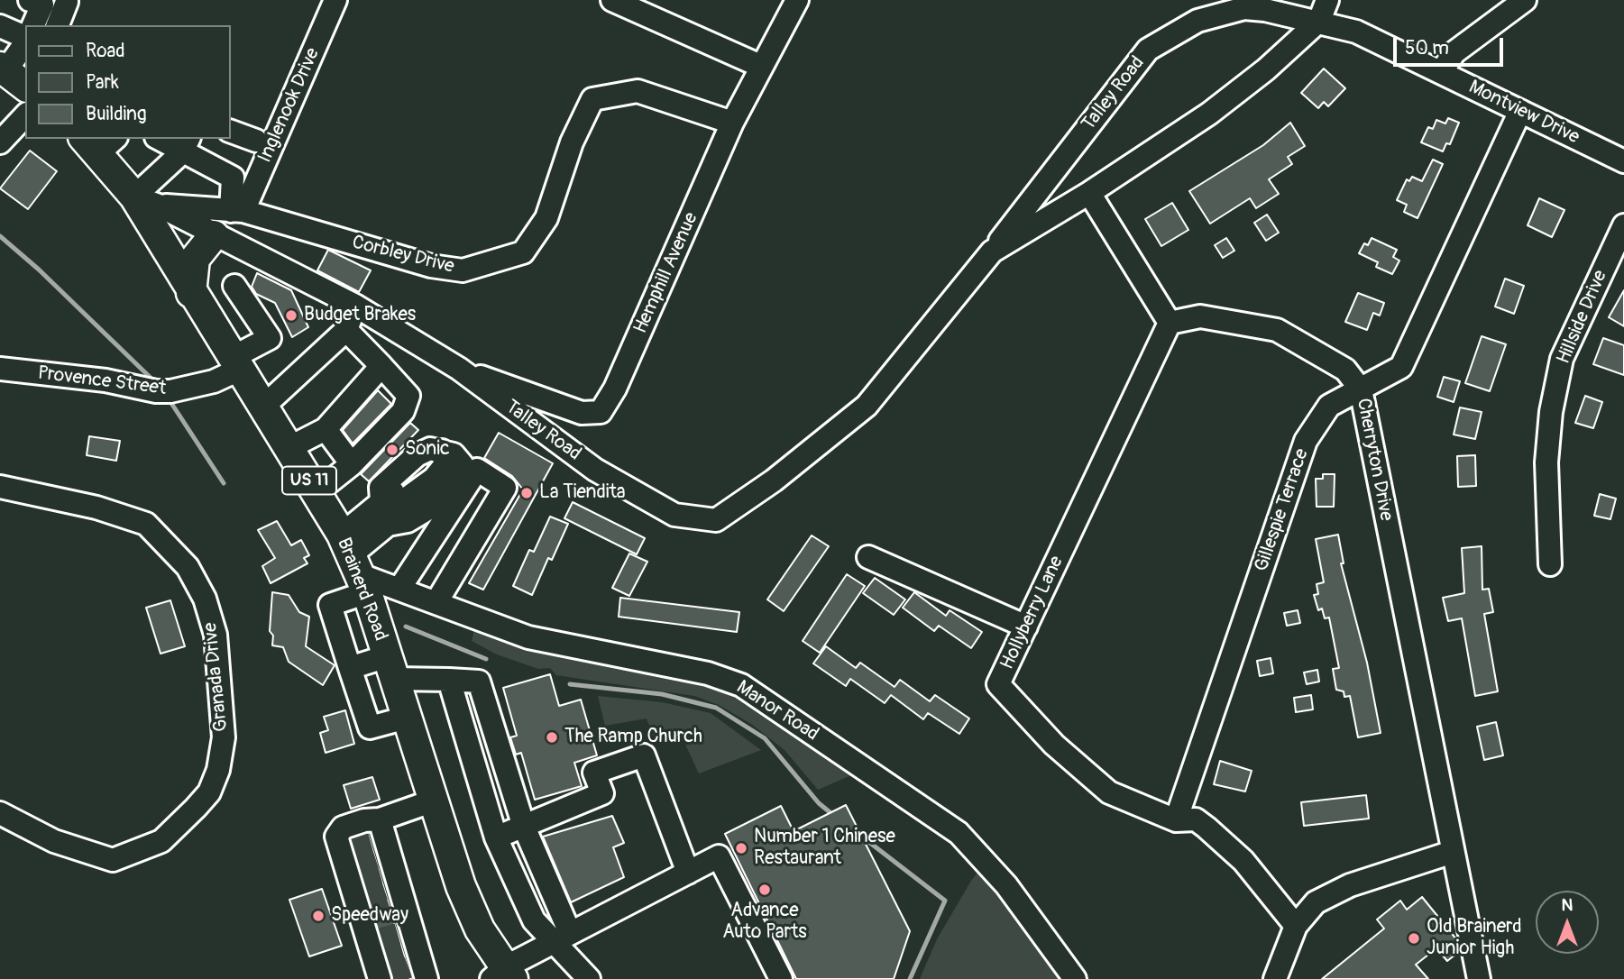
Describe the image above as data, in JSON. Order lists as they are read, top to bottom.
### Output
{
  "streets": {
    "main road": ["US 11", "Brainerd Road"],
    "street": [
      "Talley Road",
      "Inglenook Drive",
      "Montview Drive",
      "Corbley Drive",
      "Hemphill Avenue",
      "Hillside Drive",
      "Provence Street",
      "Cherryton Drive",
      "Gillespie Terrace",
      "Hollyberry Lane",
      "Granada Drive",
      "Manor Road"
    ]
  },
  "crossings": [
    ["Talley Road", "Montview Drive"],
    ["Talley Road", "Corbley Drive"],
    ["Talley Road", "Hemphill Avenue"],
    ["Talley Road", "Brainerd Road"],
    ["Inglenook Drive", "Corbley Drive"],
    ["Montview Drive", "Gillespie Terrace"],
    ["Corbley Drive", "Hemphill Avenue"],
    ["Corbley Drive", "Brainerd Road"],
    ["Provence Street", "Brainerd Road"],
    ["Cherryton Drive", "Gillespie Terrace"],
    ["Cherryton Drive", "Hollyberry Lane"],
    ["Gillespie Terrace", "Hollyberry Lane"],
    ["Brainerd Road", "Manor Road"]
  ],
  "places": [
    "Budget Brakes",
    "Sonic",
    "La Tiendita",
    "The Ramp Church",
    "Number 1 Chinese Restaurant",
    "Advance Auto Parts",
    "Speedway",
    "Old Brainerd Junior High"
  ],
  "legend": ["Road", "Park", "Building"],
  "scale_bar": "50 m",
  "north": "top"
}
